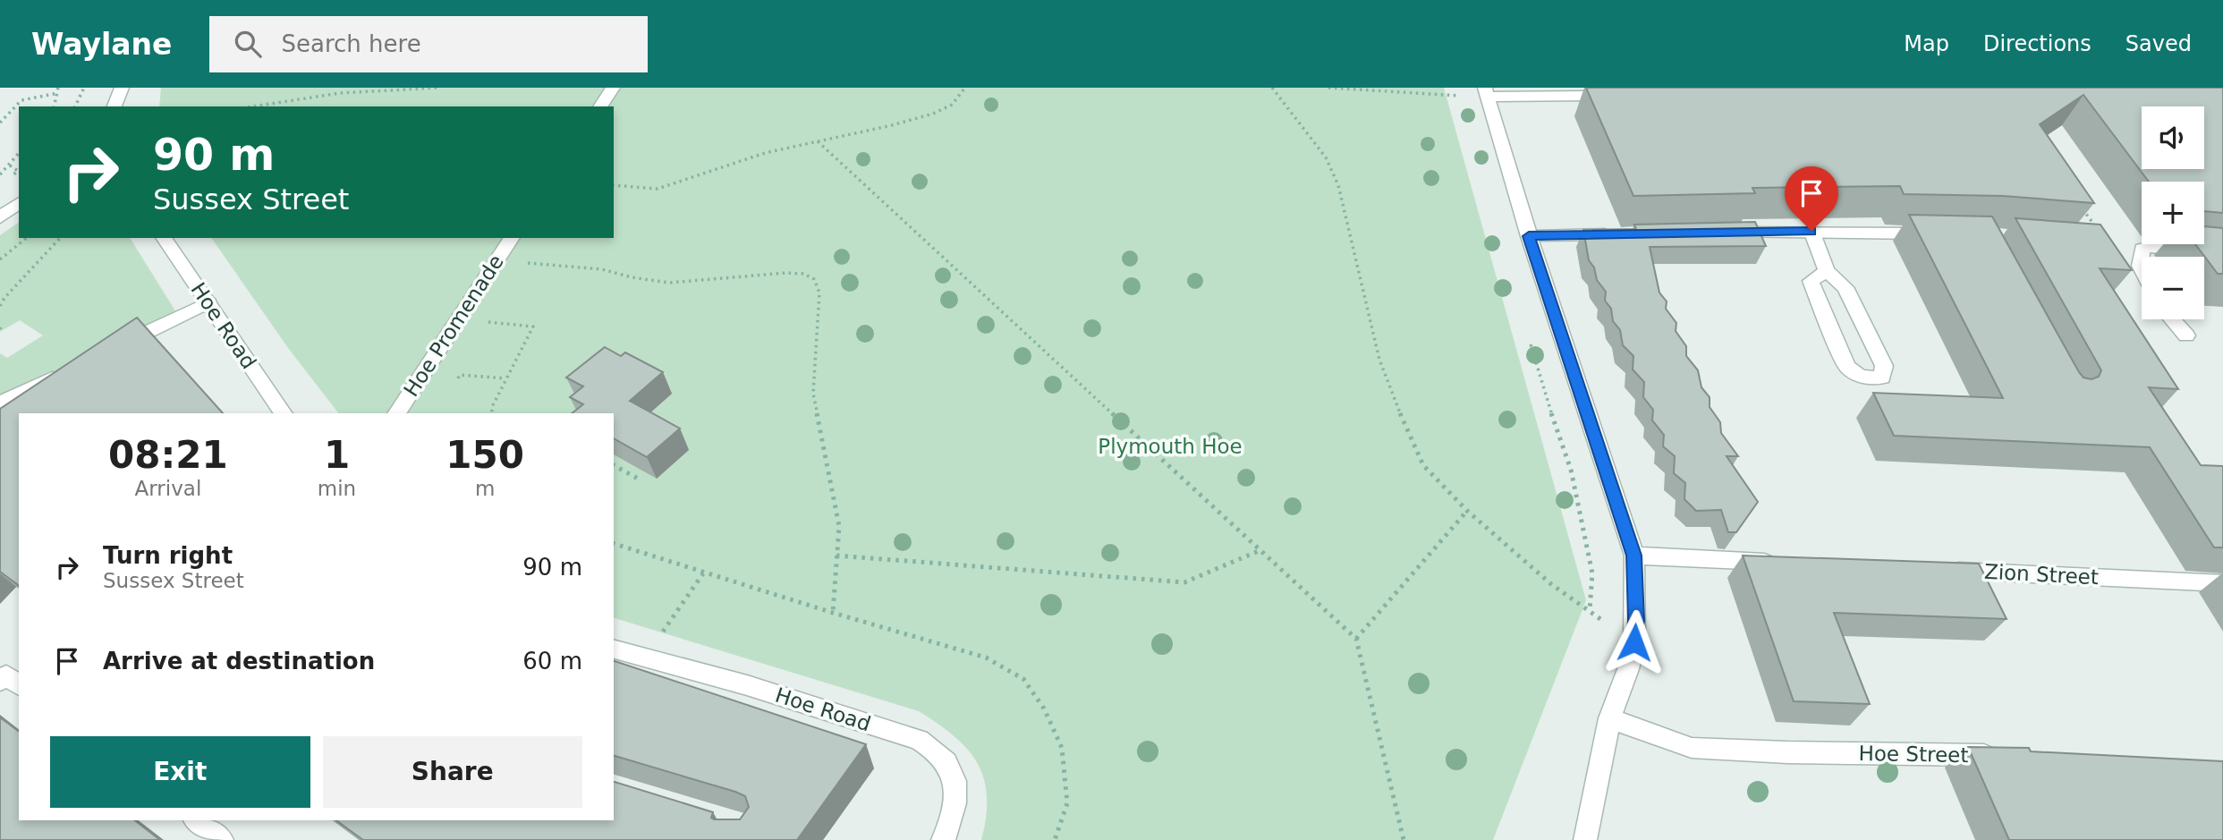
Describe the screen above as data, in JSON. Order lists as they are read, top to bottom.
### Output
{
  "streets": {
    "street": [
      "Hoe Road",
      "Hoe Promenade",
      "Zion Street",
      "Hoe Street"
    ]
  },
  "parks": ["Plymouth Hoe"],
  "page": {
    "header": "Waylane",
    "search": "Search here",
    "nav": ["Map", "Directions", "Saved"],
    "map_buttons": ["+", "−"],
    "turn": ["90 m", "Sussex Street"],
    "eta": [
      "08:21",
      "Arrival",
      "1",
      "min",
      "150",
      "m"
    ],
    "list": [
      {
        "name": "Turn right",
        "note": "Sussex Street",
        "value": "90 m"
      },
      {
        "name": "Arrive at destination",
        "value": "60 m"
      }
    ],
    "buttons": ["Exit", "Share"]
  }
}
